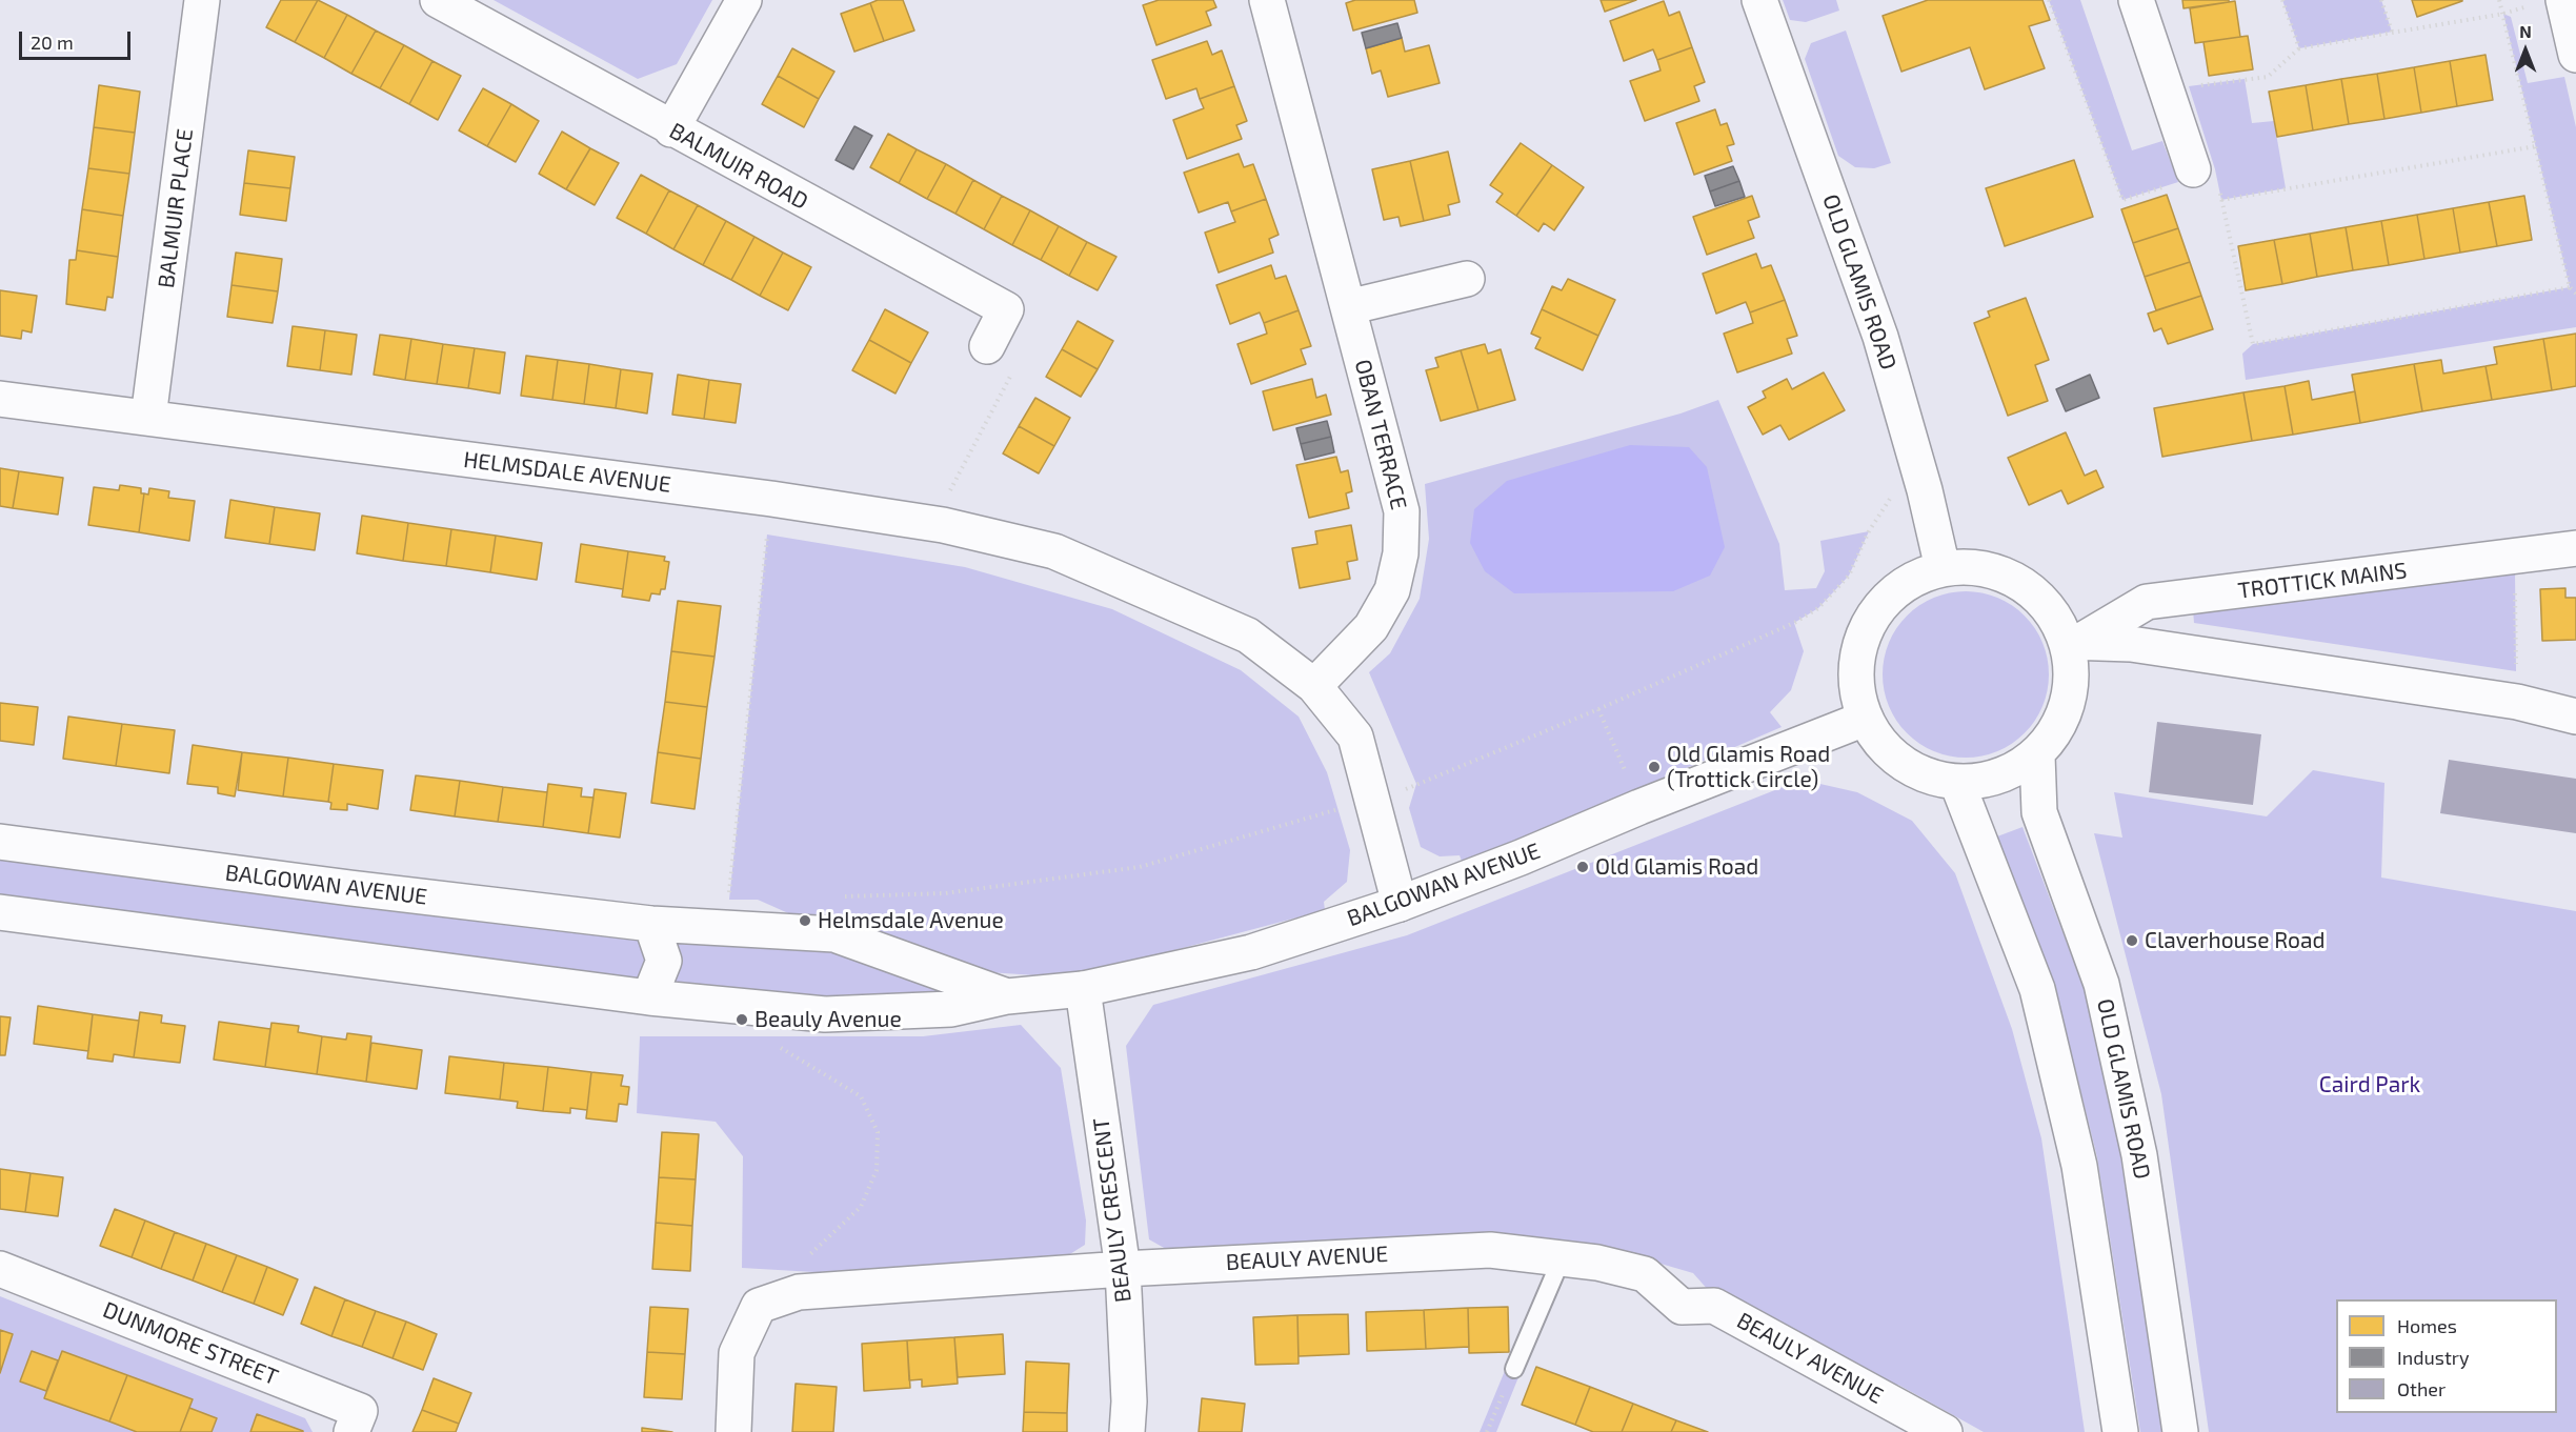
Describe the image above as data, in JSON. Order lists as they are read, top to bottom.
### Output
{
  "streets": {
    "street": [
      "BALMUIR ROAD",
      "BALMUIR PLACE",
      "OLD GLAMIS ROAD",
      "OBAN TERRACE",
      "HELMSDALE AVENUE",
      "TROTTICK MAINS",
      "BALGOWAN AVENUE",
      "BEAULY CRESCENT",
      "BEAULY AVENUE",
      "DUNMORE STREET"
    ]
  },
  "crossings": [
    ["BALMUIR PLACE", "HELMSDALE AVENUE"],
    ["OLD GLAMIS ROAD", "TROTTICK MAINS"],
    ["OLD GLAMIS ROAD", "BALGOWAN AVENUE"],
    ["OBAN TERRACE", "HELMSDALE AVENUE"],
    ["HELMSDALE AVENUE", "BALGOWAN AVENUE"],
    ["TROTTICK MAINS", "BALGOWAN AVENUE"],
    ["BALGOWAN AVENUE", "BEAULY CRESCENT"],
    ["BEAULY CRESCENT", "BEAULY AVENUE"]
  ],
  "parks": ["Caird Park"],
  "places": [
    "Old Glamis Road (Trottick Circle)",
    "Old Glamis Road",
    "Helmsdale Avenue",
    "Claverhouse Road",
    "Beauly Avenue"
  ],
  "legend": ["Homes", "Industry", "Other"],
  "scale_bar": "20 m",
  "north": "top"
}
